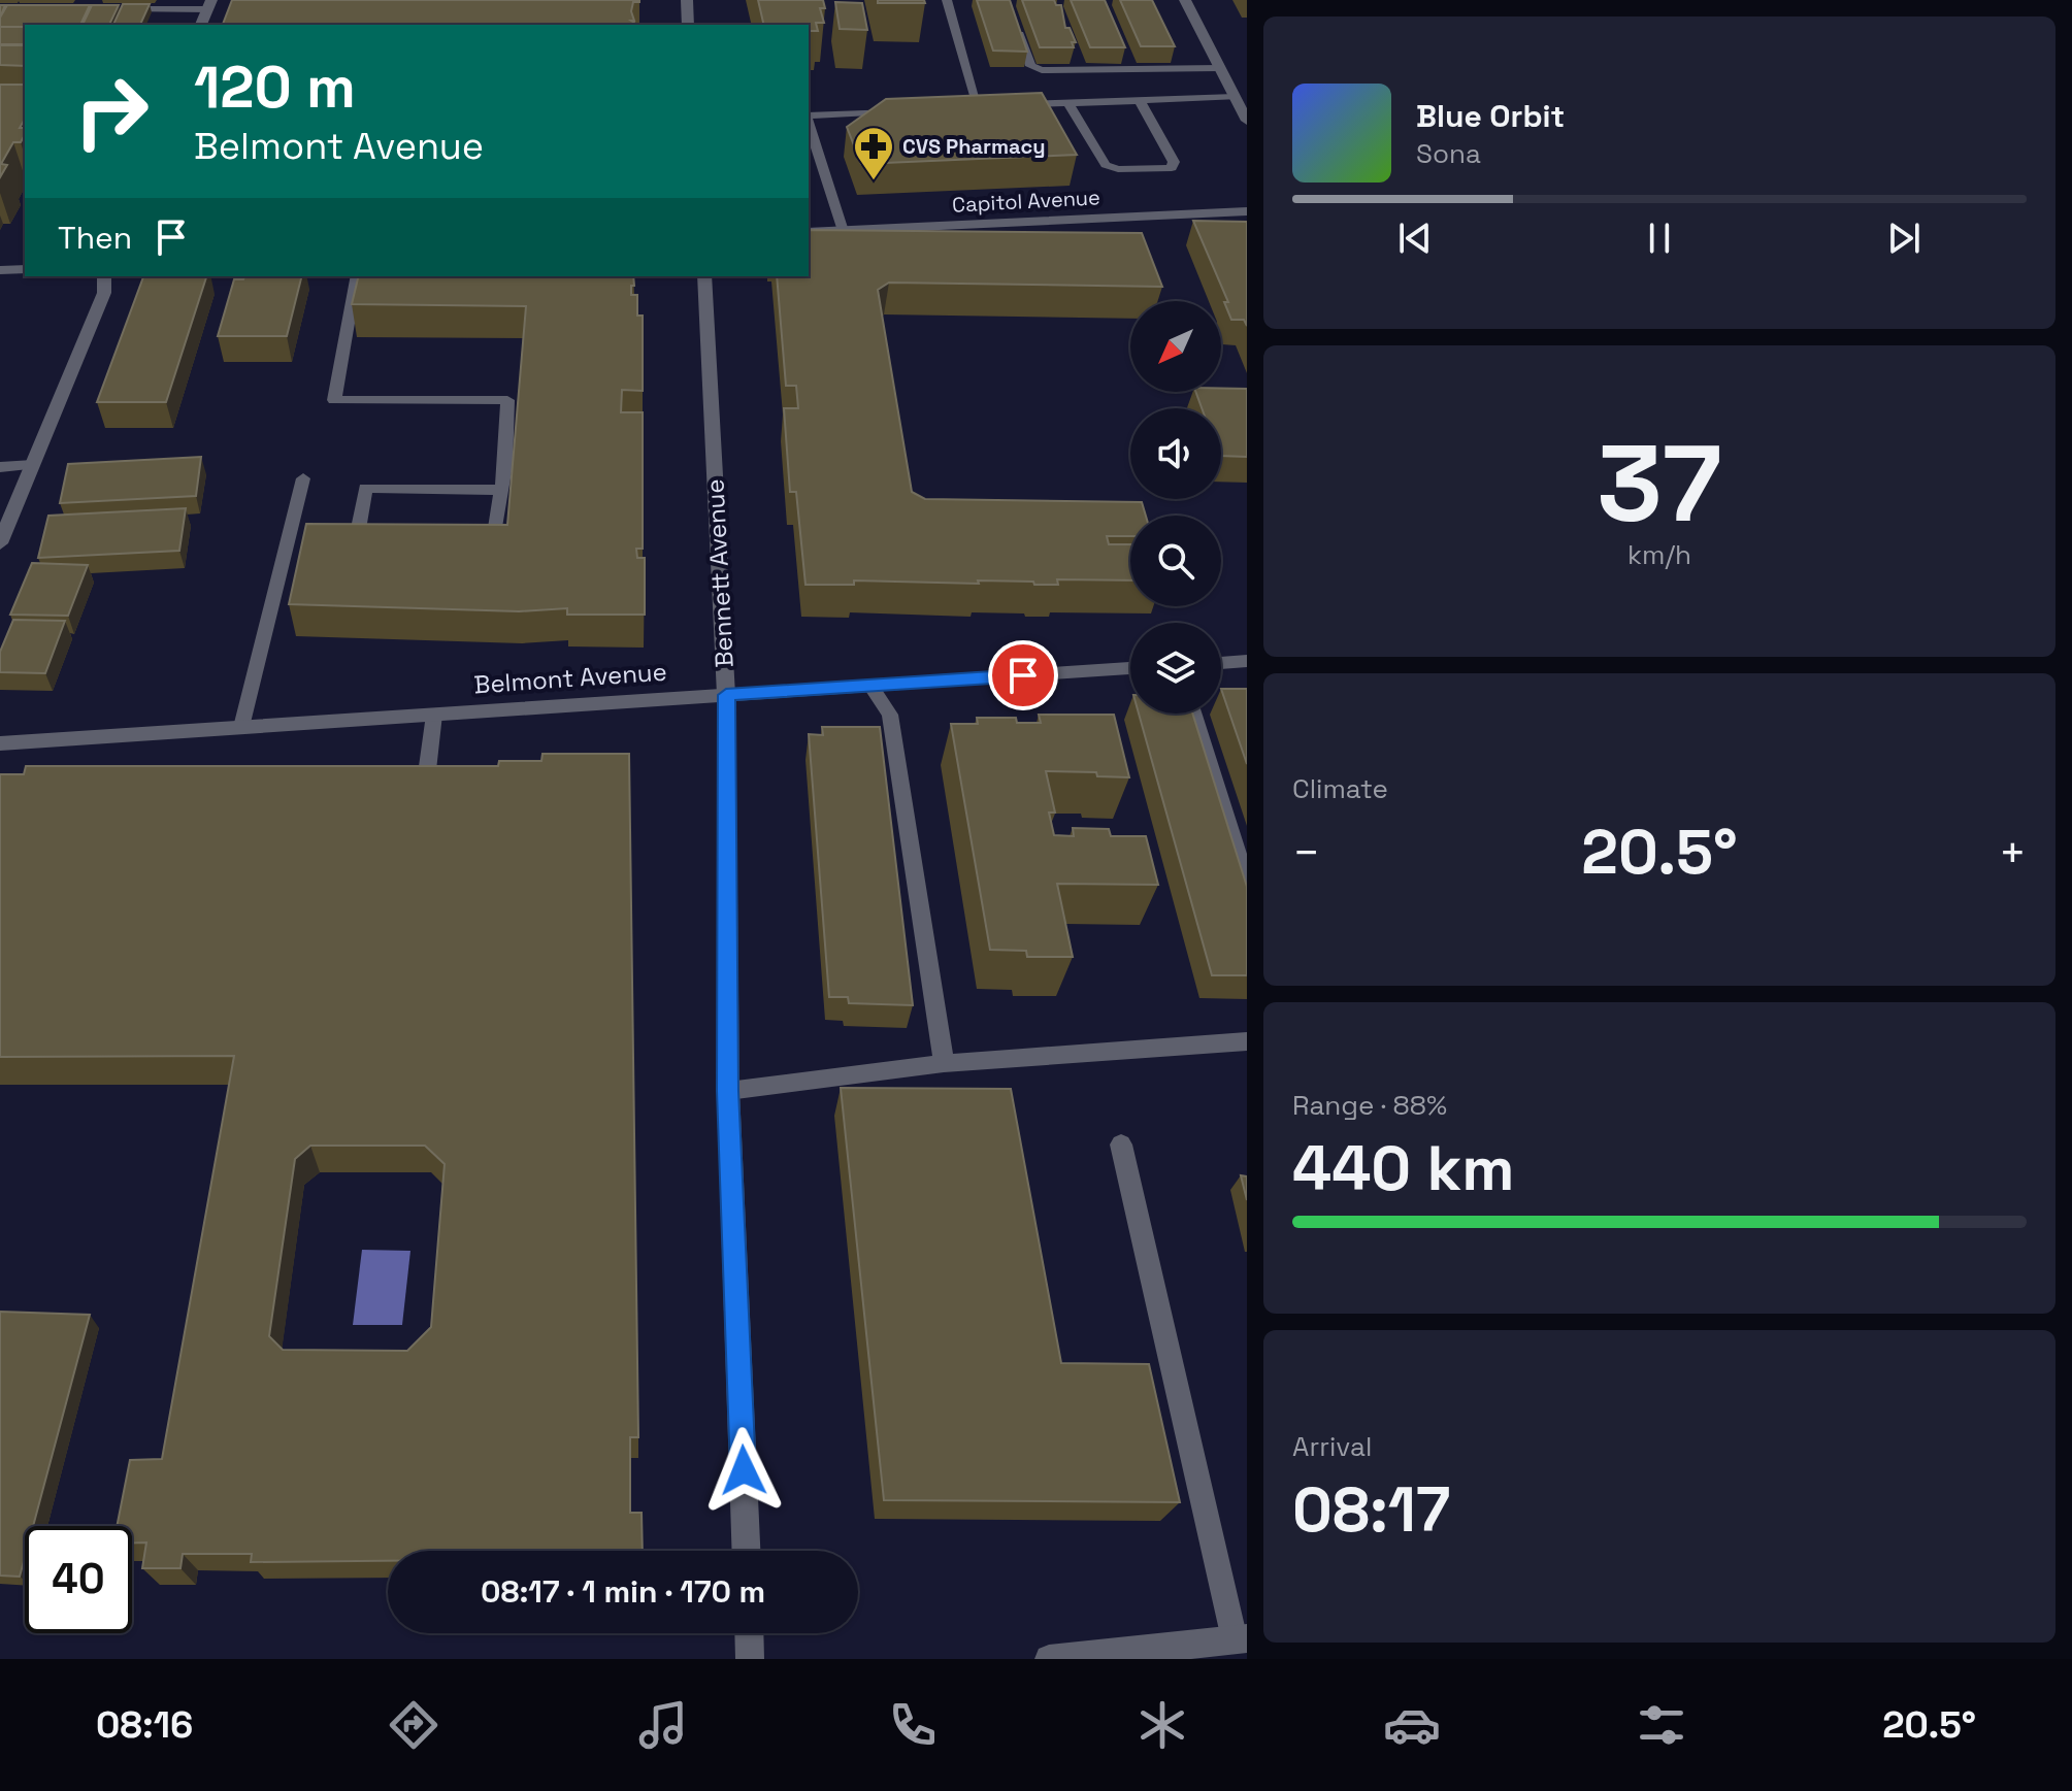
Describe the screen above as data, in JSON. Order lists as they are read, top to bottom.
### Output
{
  "streets": {
    "street": ["Capitol Avenue", "Bennett Avenue", "Belmont Avenue"]
  },
  "crossings": [
    ["Bennett Avenue", "Belmont Avenue"]
  ],
  "places": {
    "pharmacy": ["CVS Pharmacy"]
  },
  "north": "bottom left",
  "page": {
    "turn": ["120 m", "Belmont Avenue"],
    "song": ["Blue Orbit", "Sona"],
    "then": "Then",
    "tile": [
      ["37", "km/h"],
      "Climate",
      ["Range · 88%", "440 km"],
      ["Arrival", "08:17"]
    ],
    "heat": ["−", "20.5°", "+"],
    "limit": "40",
    "trip": "08:17 · 1 min · 170 m",
    "tabs": ["08:16", "20.5°"]
  }
}
